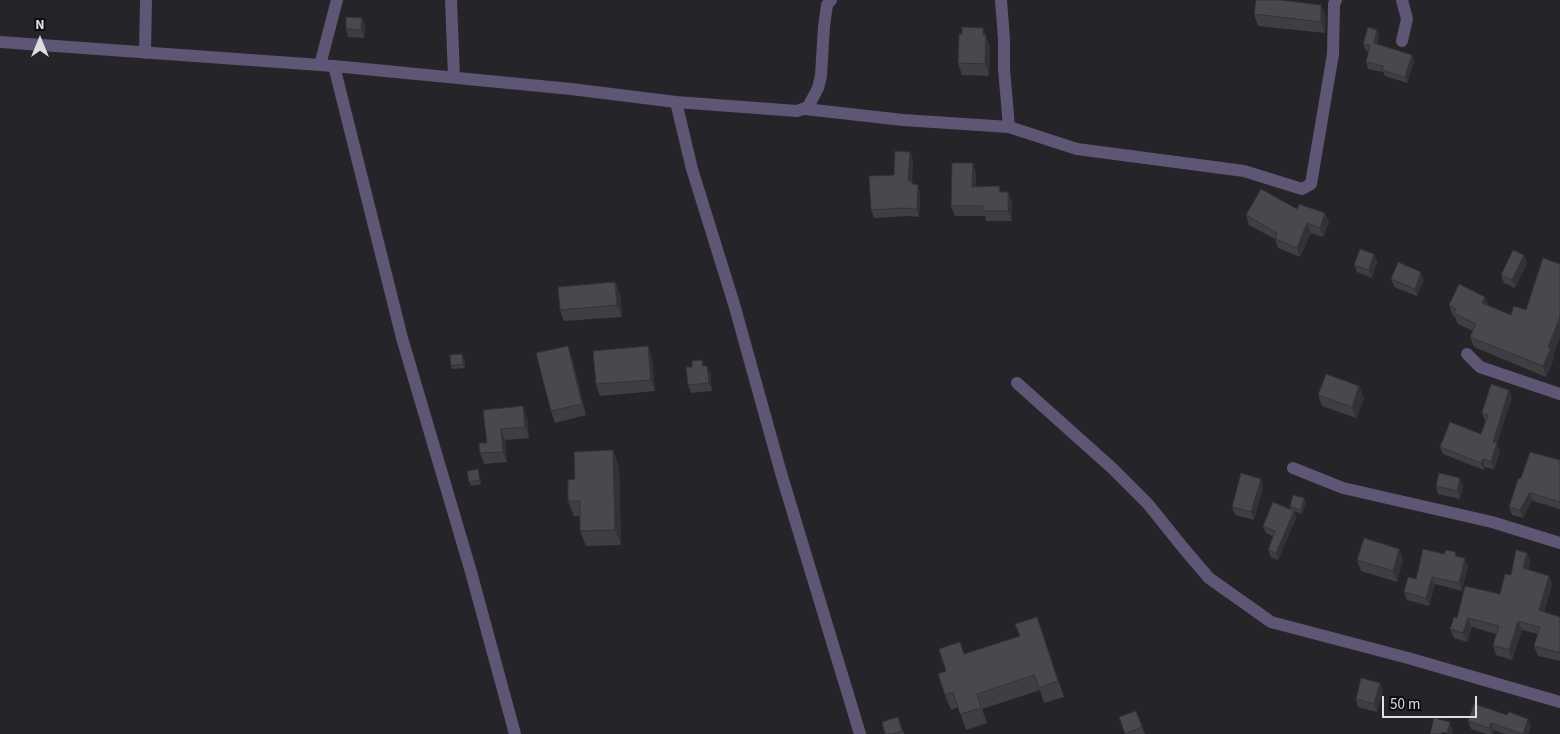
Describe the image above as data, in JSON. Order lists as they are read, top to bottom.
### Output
{
  "scale_bar": "50 m",
  "north": "top"
}
